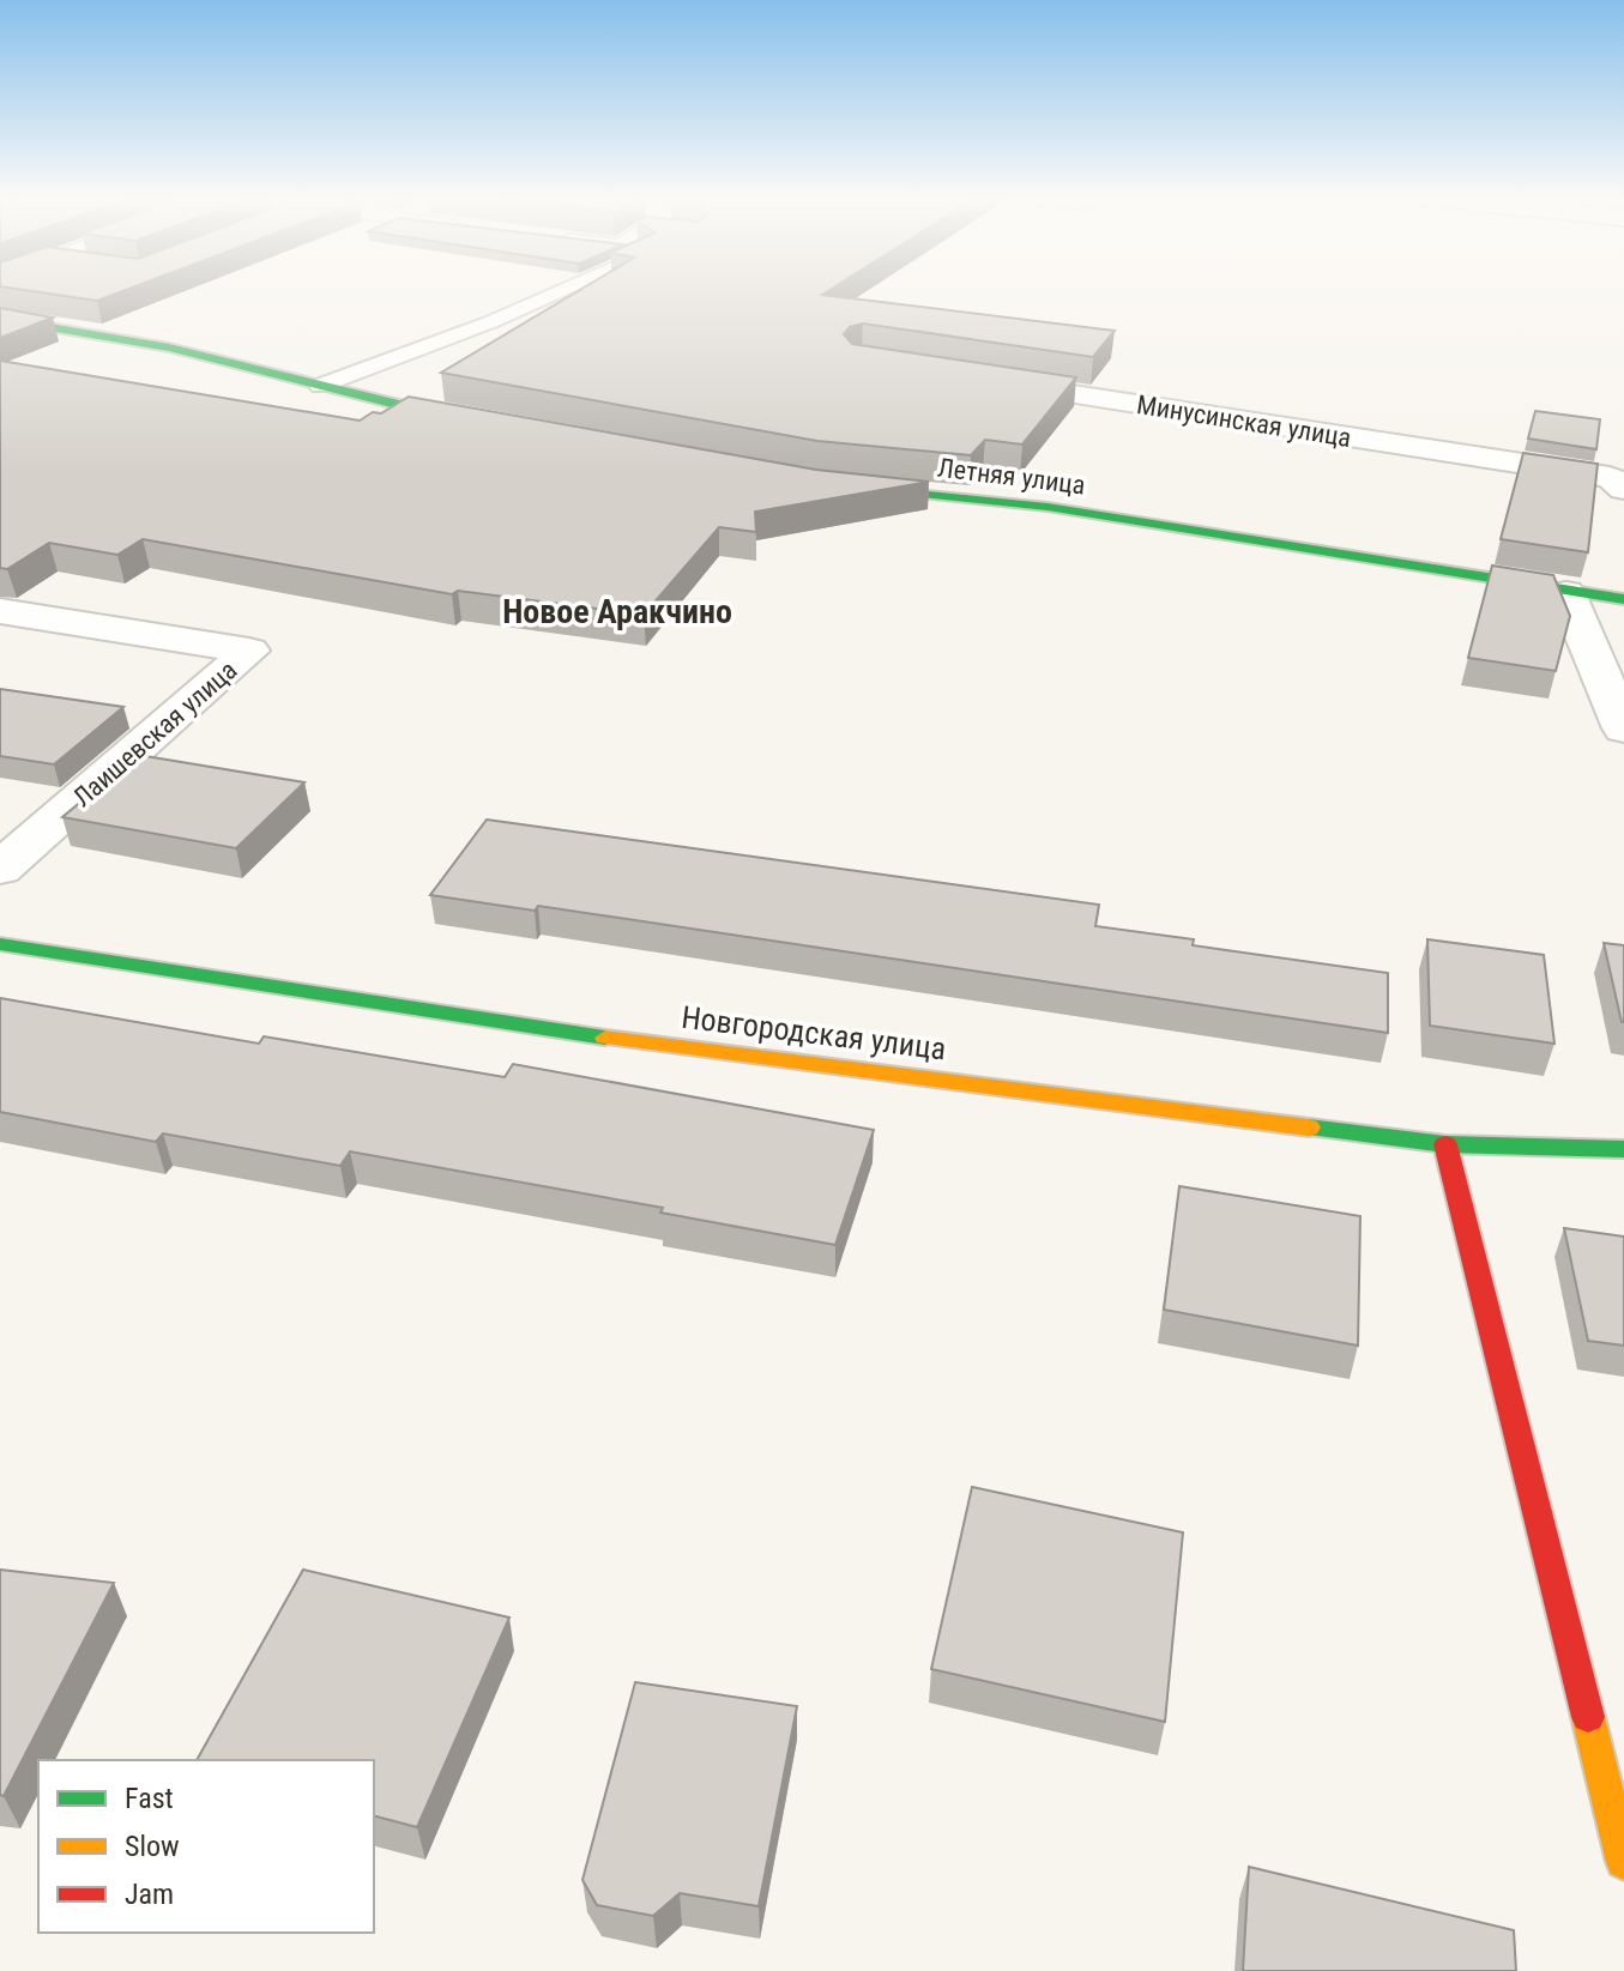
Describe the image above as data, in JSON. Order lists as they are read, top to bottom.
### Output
{
  "streets": {
    "street": [
      "Минусинская улица",
      "Летняя улица",
      "Лаишевская улица",
      "Новгородская улица"
    ]
  },
  "districts": ["Новое Аракчино"],
  "legend": ["Fast", "Slow", "Jam"]
}
